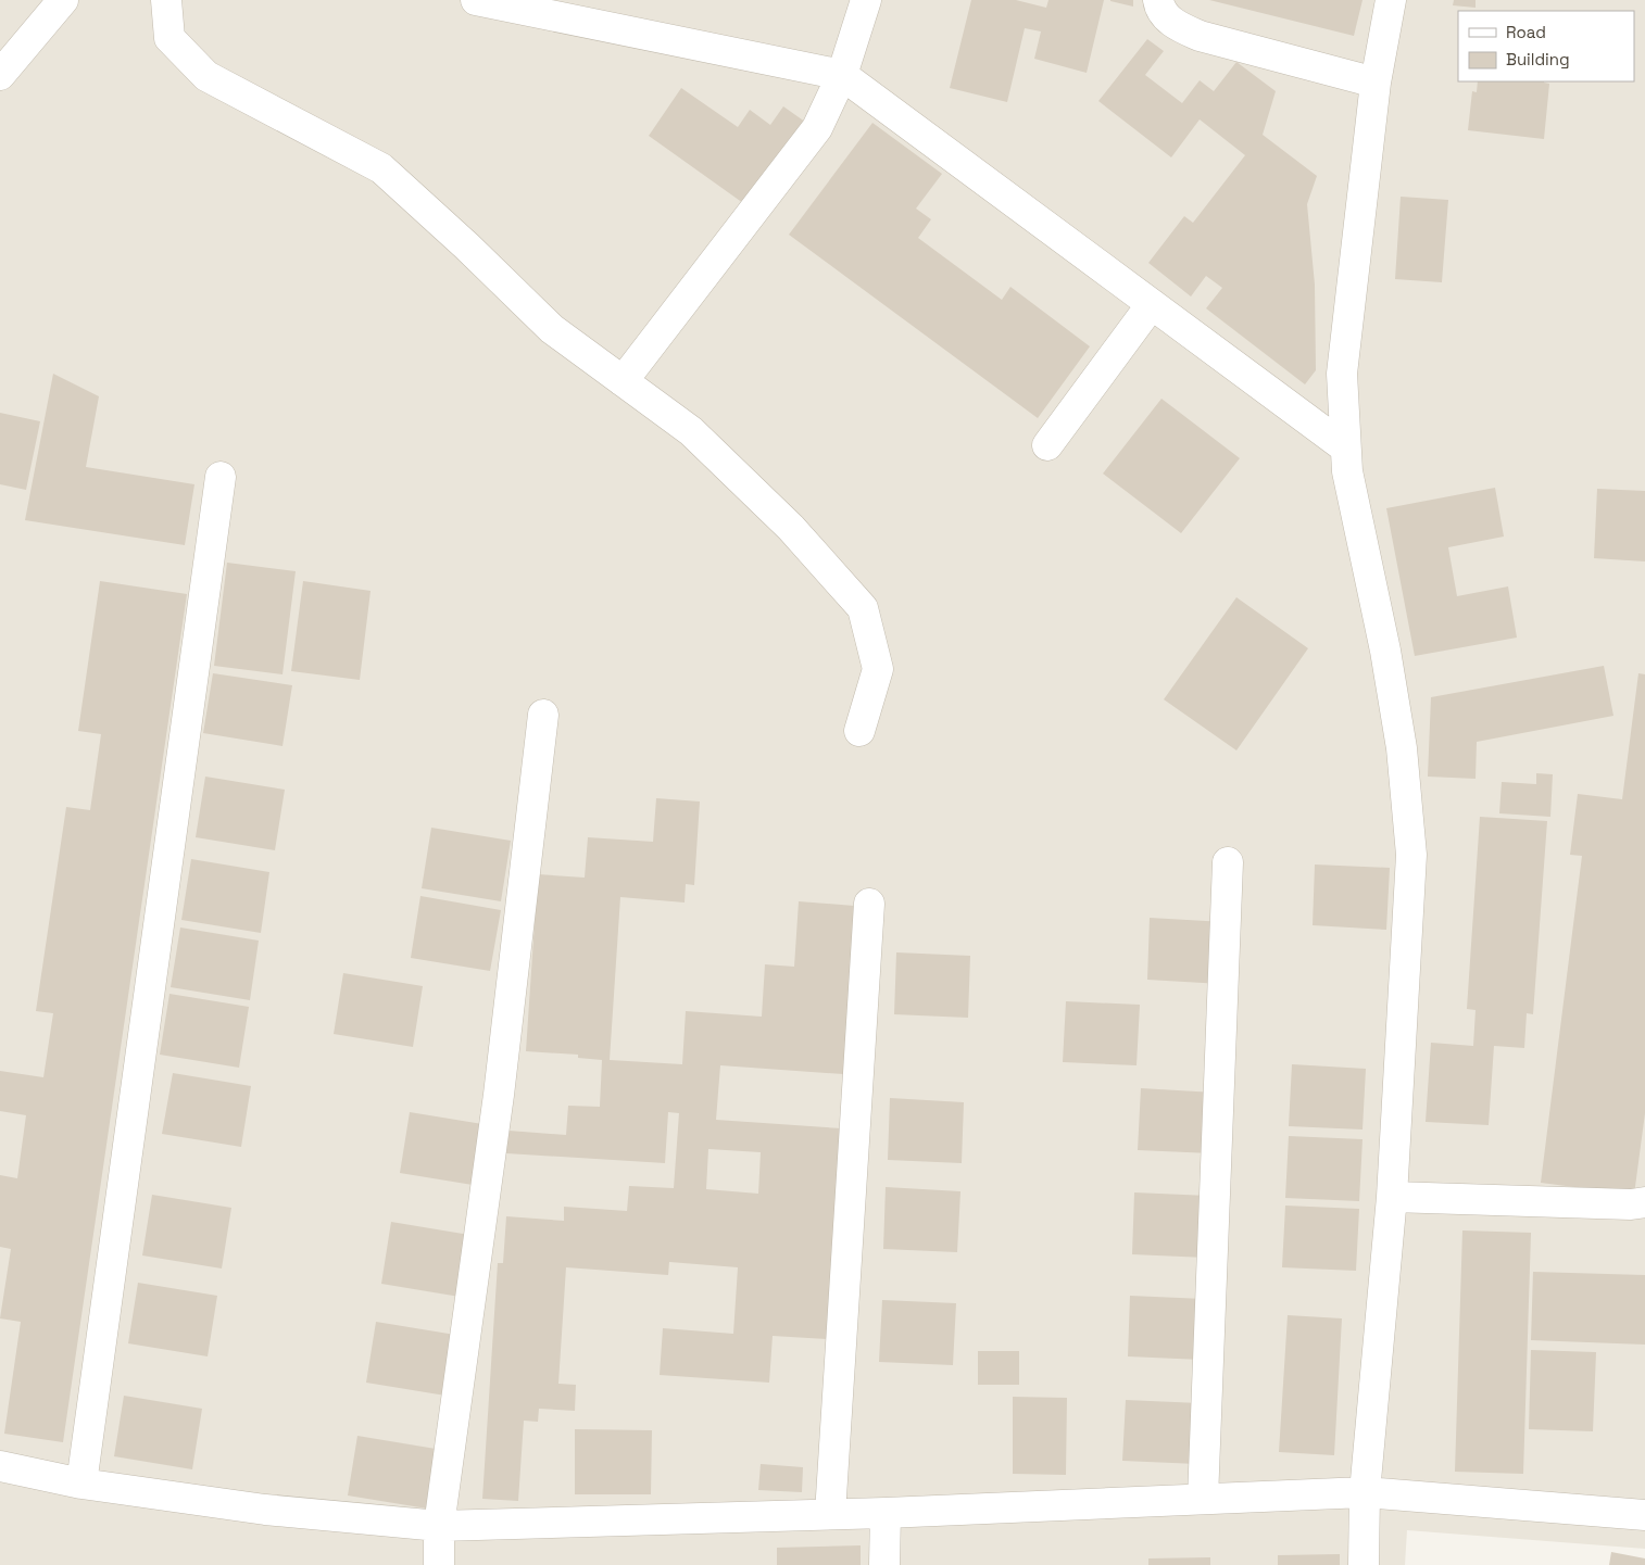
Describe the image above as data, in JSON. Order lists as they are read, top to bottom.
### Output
{
  "legend": ["Road", "Building"]
}
